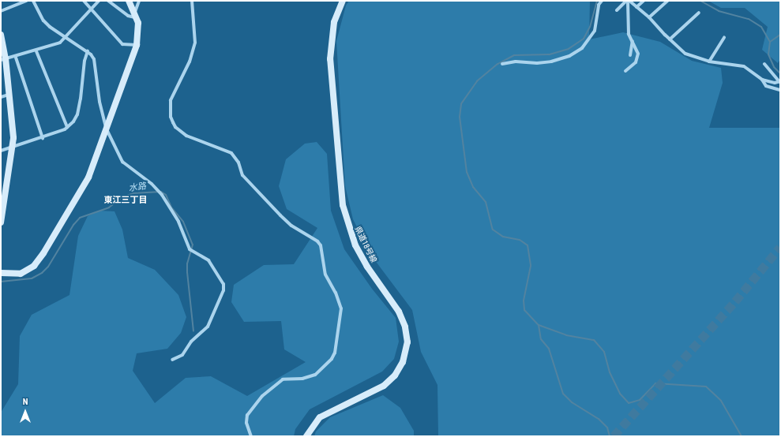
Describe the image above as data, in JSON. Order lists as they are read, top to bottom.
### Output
{
  "streets": {
    "street": ["県道18号線"]
  },
  "districts": ["東江三丁目"],
  "water": ["水路"],
  "north": "top"
}
